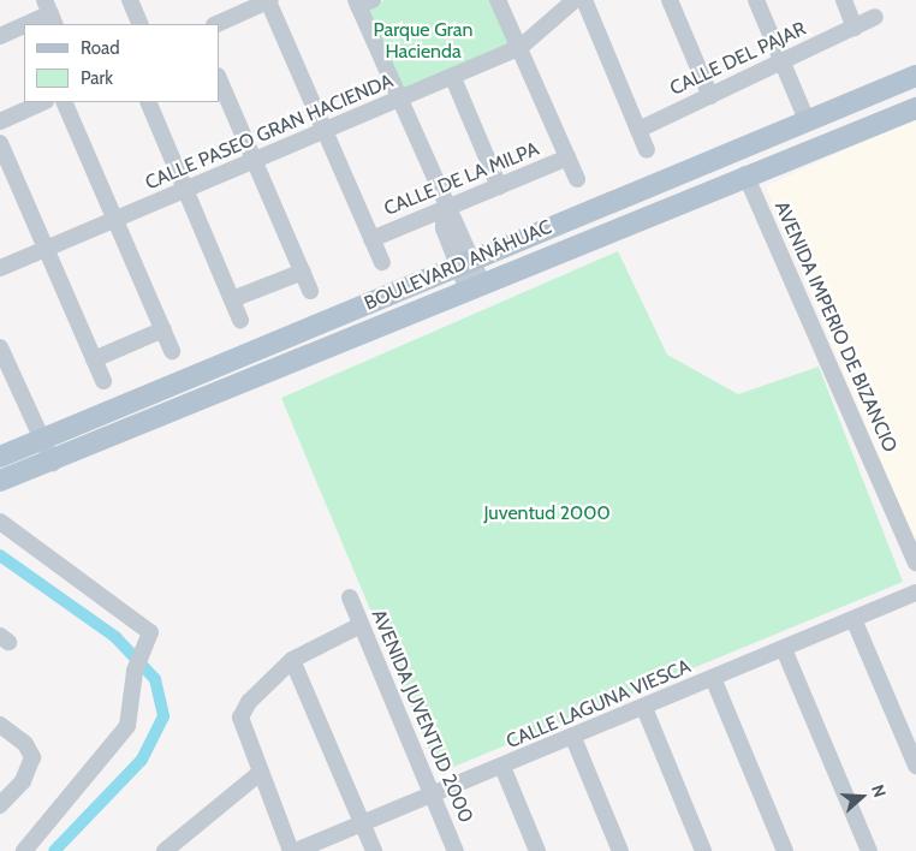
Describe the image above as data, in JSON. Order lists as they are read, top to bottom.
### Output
{
  "streets": {
    "main road": ["BOULEVARD ANÁHUAC"],
    "street": [
      "CALLE DEL PAJAR",
      "CALLE PASEO GRAN HACIENDA",
      "CALLE DE LA MILPA",
      "AVENIDA IMPERIO DE BIZANCIO",
      "CALLE LAGUNA VIESCA",
      "AVENIDA JUVENTUD 2000"
    ]
  },
  "crossings": [
    ["BOULEVARD ANÁHUAC", "AVENIDA IMPERIO DE BIZANCIO"],
    ["CALLE LAGUNA VIESCA", "AVENIDA JUVENTUD 2000"]
  ],
  "parks": ["Parque Gran Hacienda", "Juventud 2000"],
  "legend": ["Road", "Park"],
  "north": "right"
}
